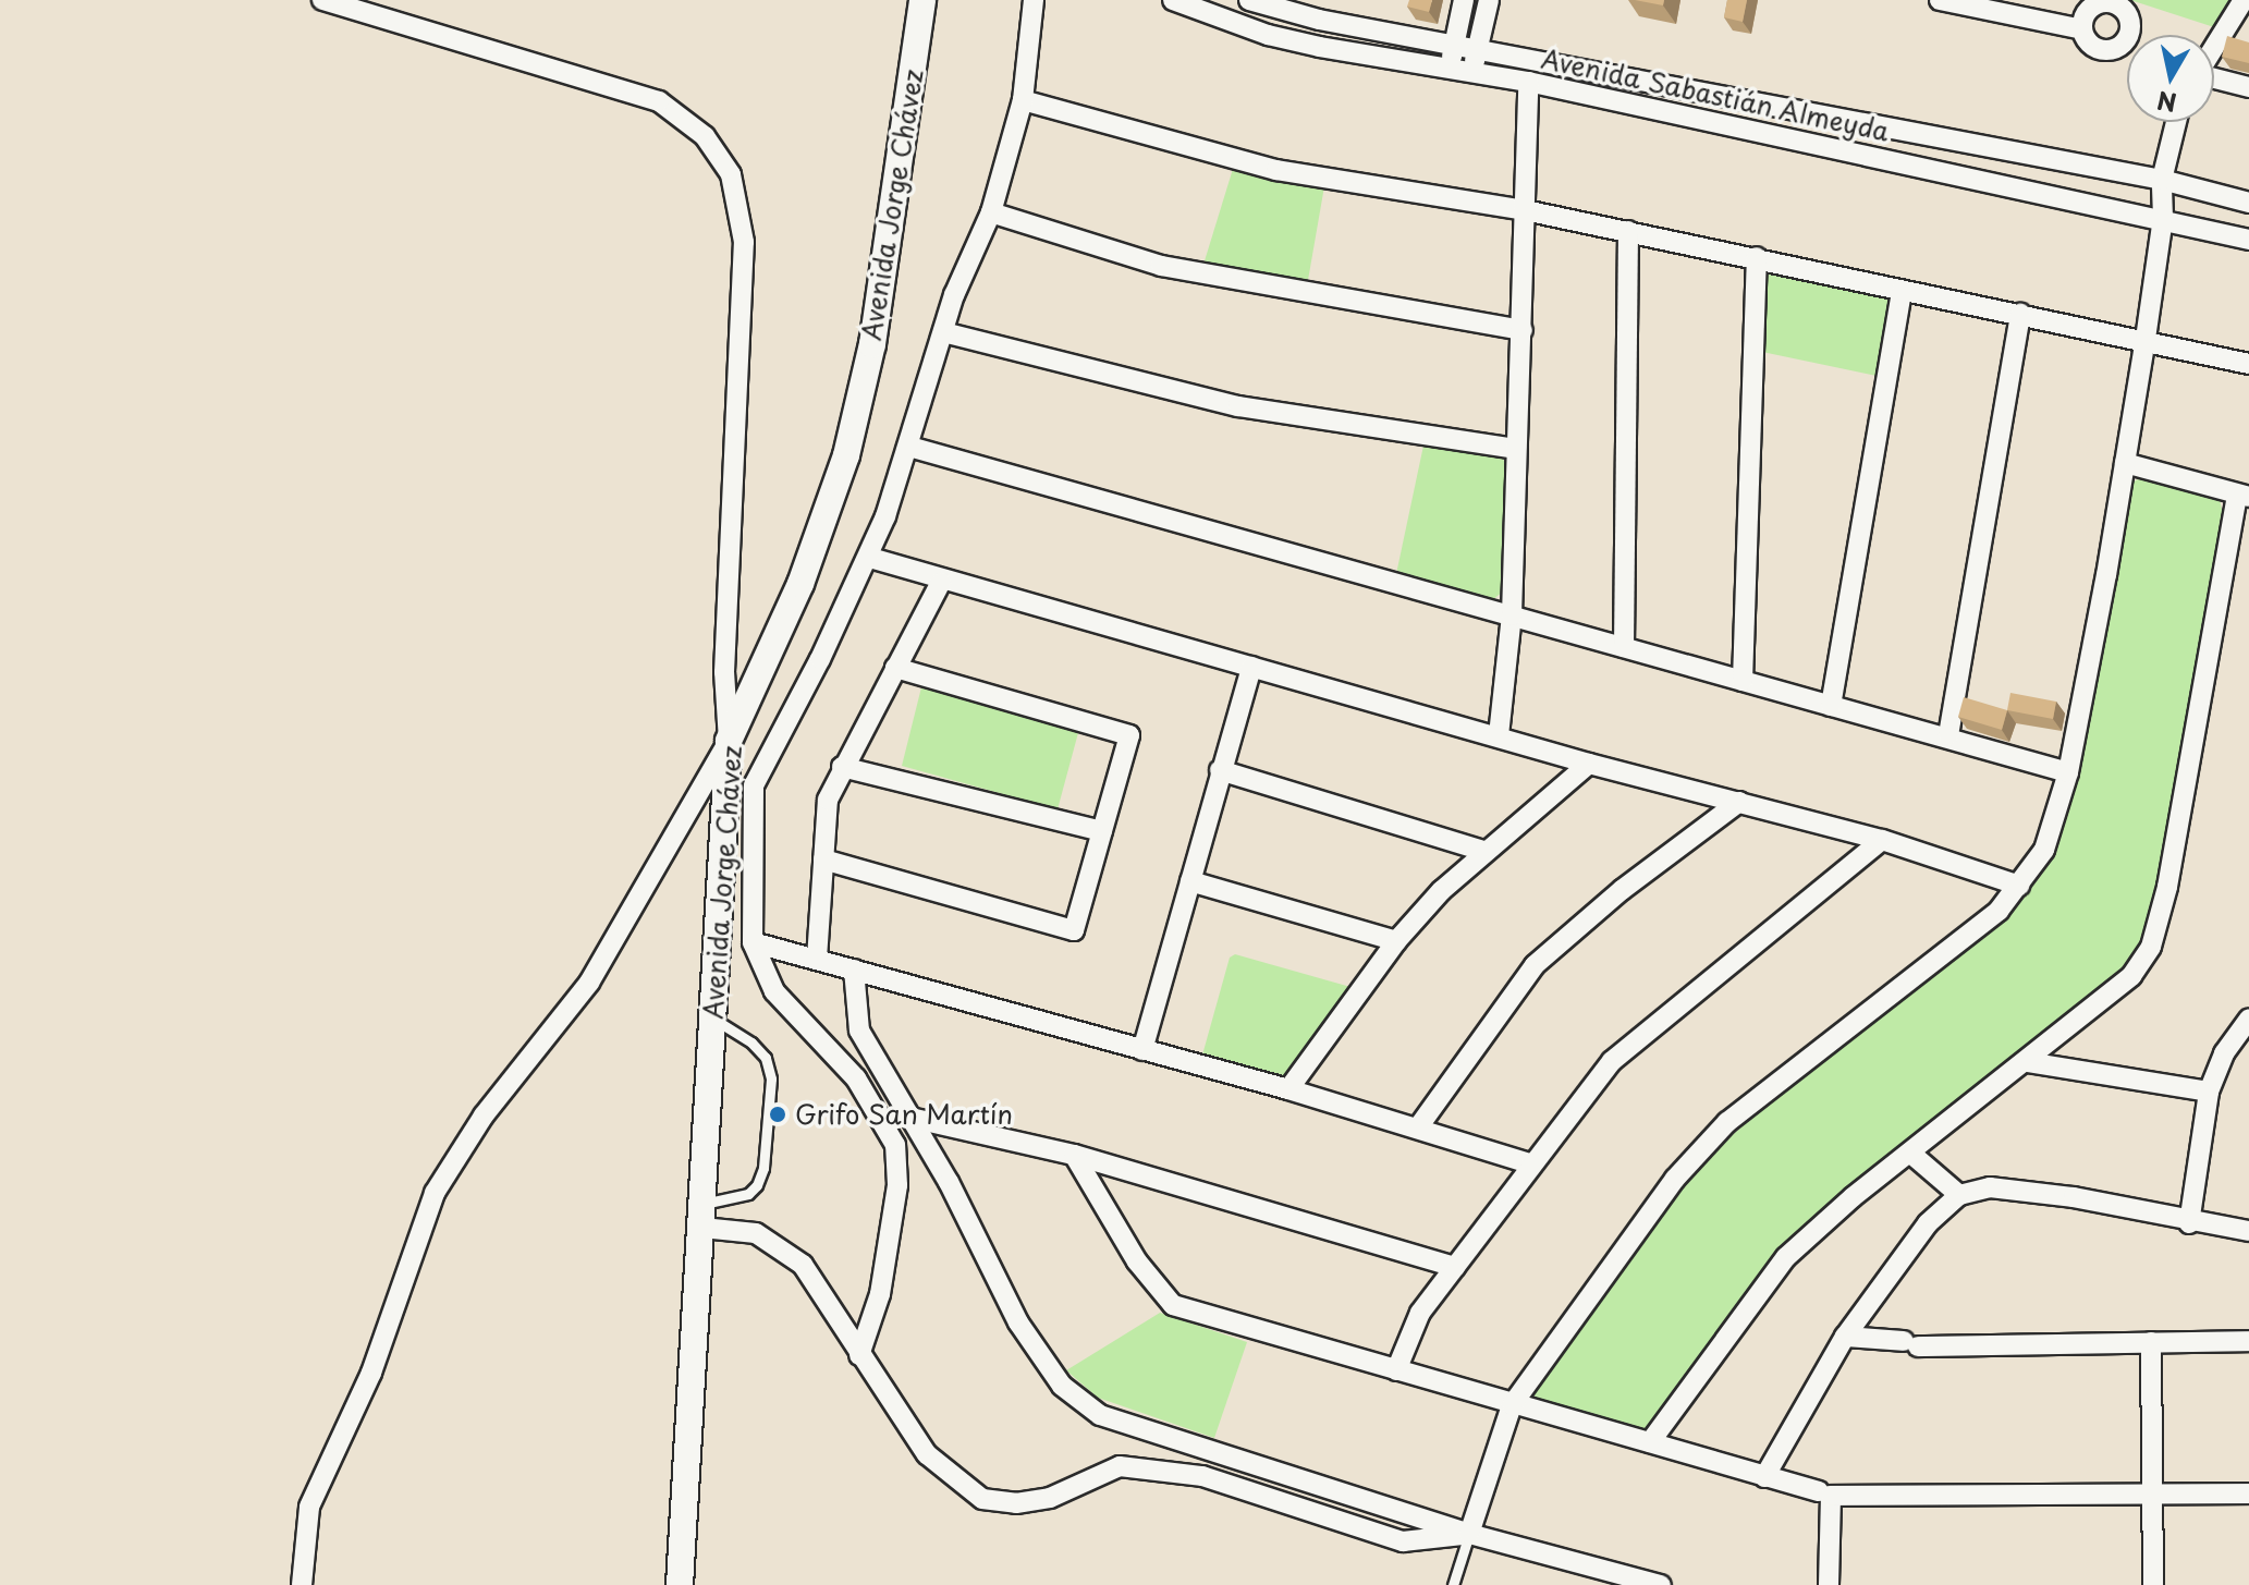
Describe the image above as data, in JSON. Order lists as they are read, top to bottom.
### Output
{
  "streets": {
    "main road": ["Avenida Jorge Chávez"],
    "street": ["Avenida Sabastián Almeyda"]
  },
  "places": ["Grifo San Martín"],
  "north": "bottom"
}
